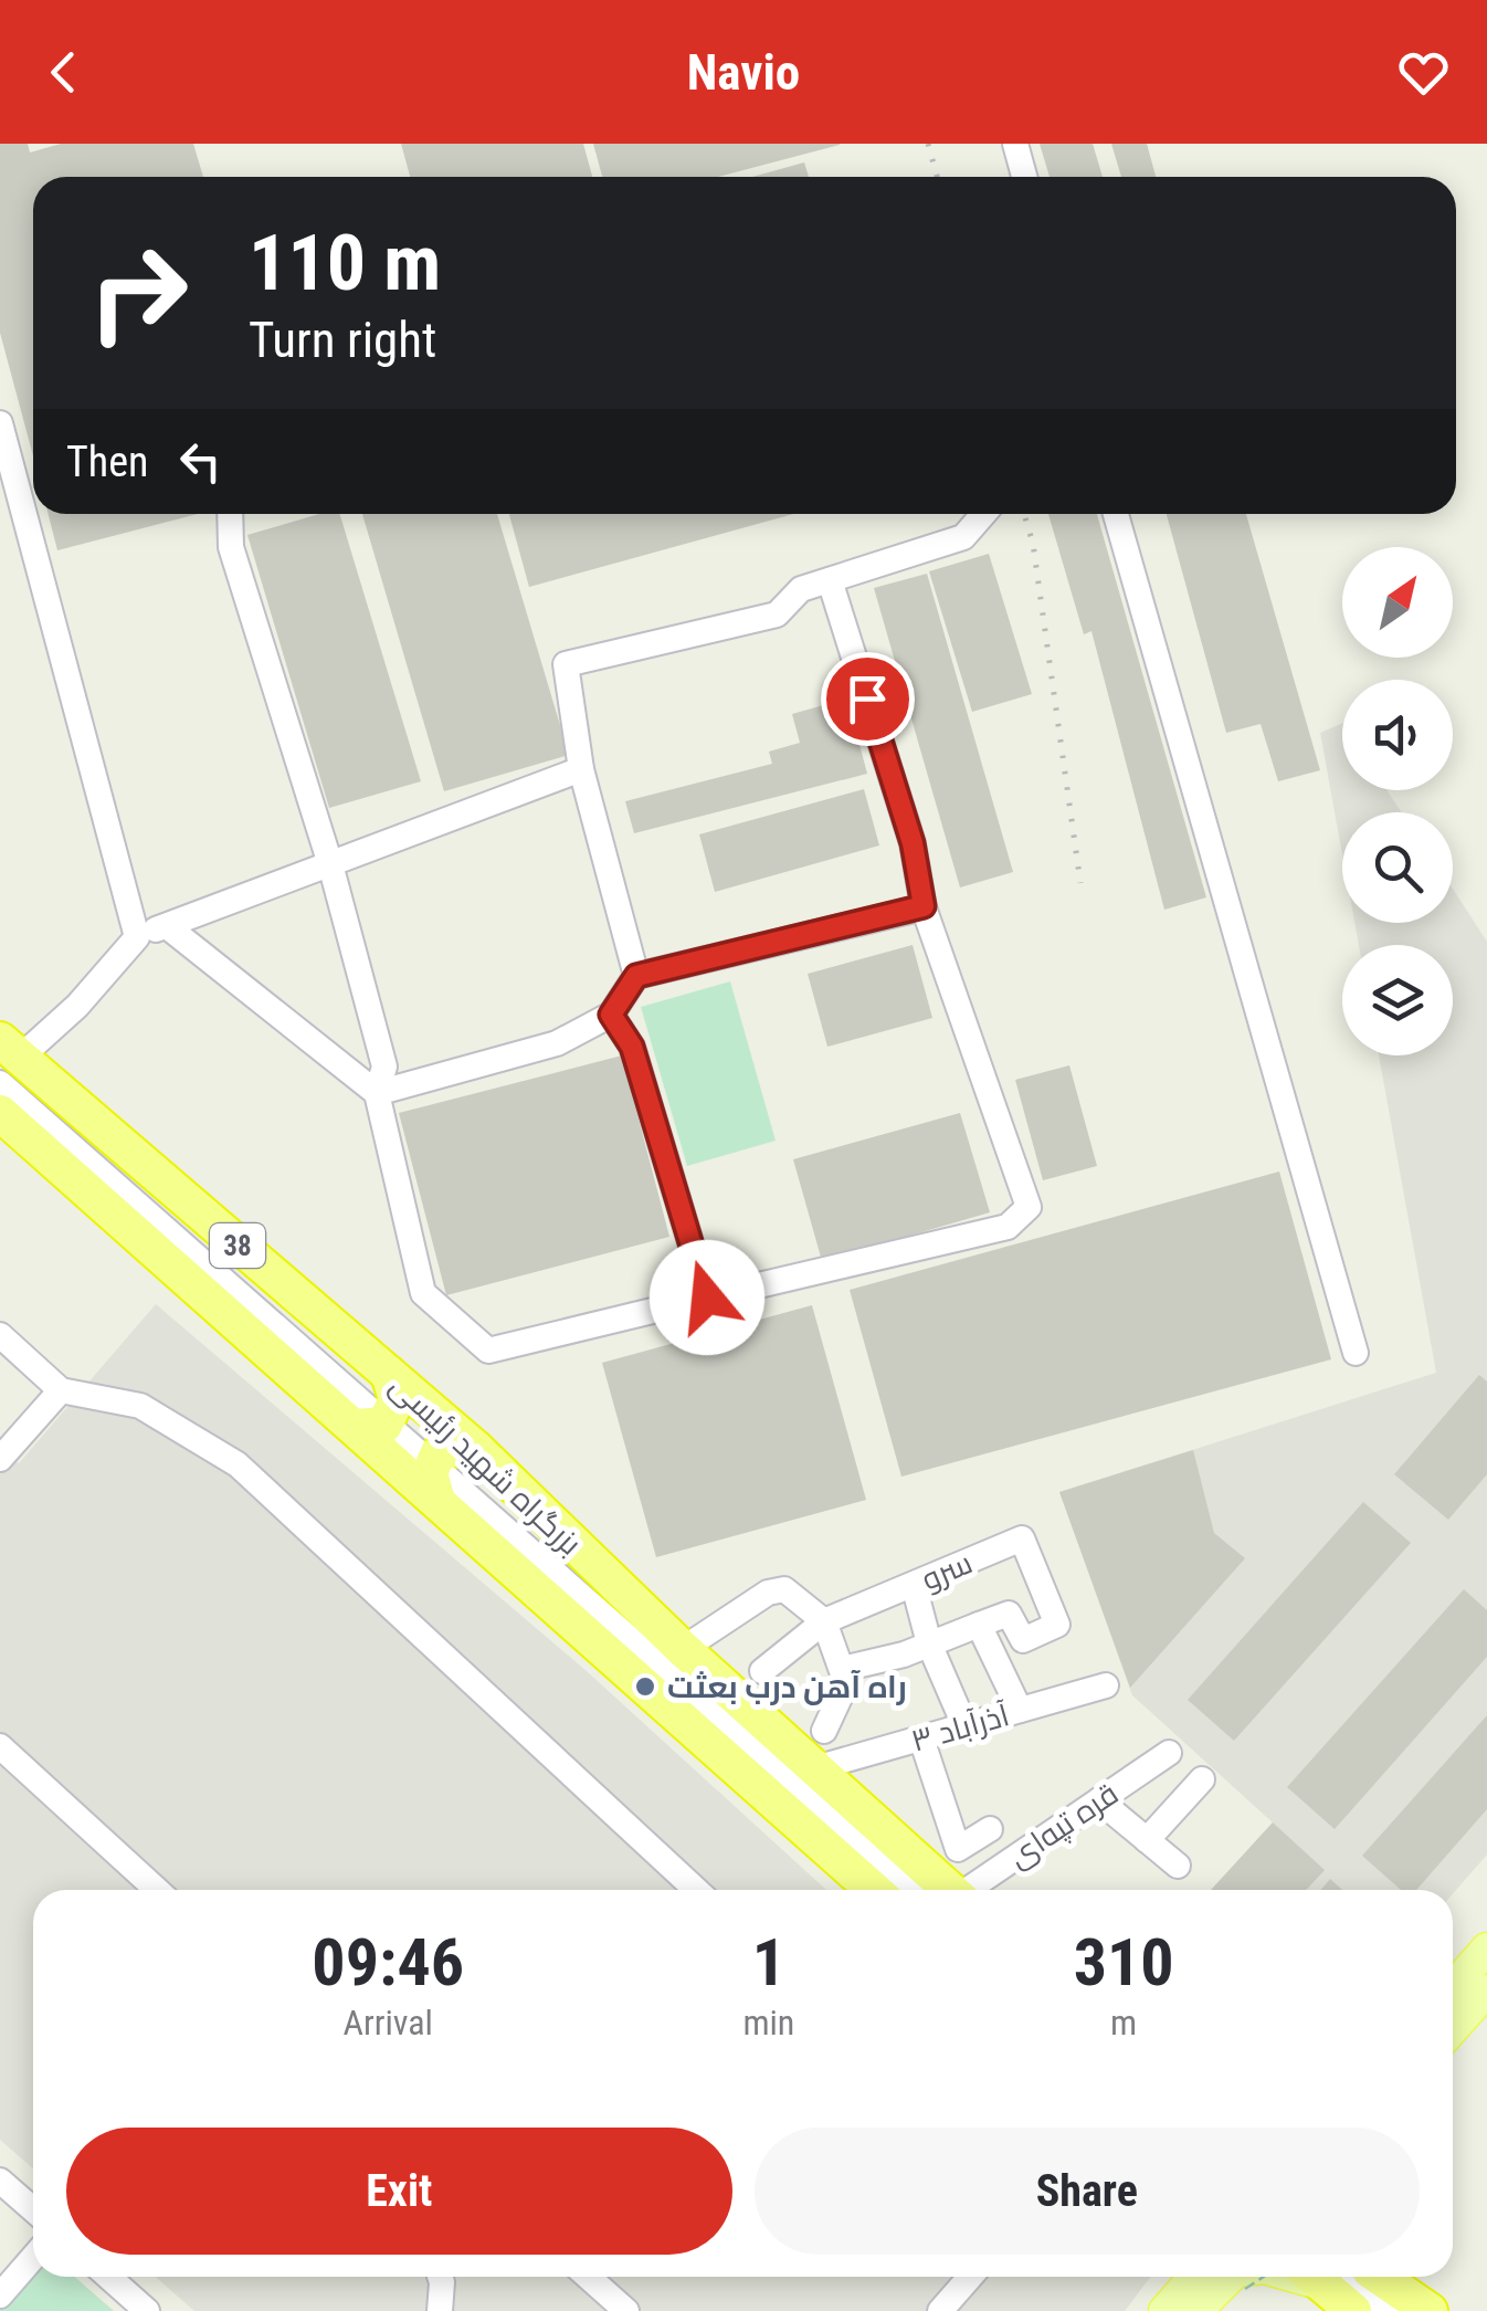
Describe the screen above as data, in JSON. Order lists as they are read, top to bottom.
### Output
{
  "streets": {
    "highway": ["38", "بزرگراه شهید رئیسی"],
    "street": ["سرو", "۳ آذرآباد", "قره تپه‌ای"]
  },
  "crossings": [
    ["بزرگراه شهید رئیسی", "۳ آذرآباد"]
  ],
  "places": ["راه آهن درب بعثت"],
  "north": "top right",
  "page": {
    "header": "Navio",
    "turn": ["110 m", "Turn right"],
    "then": "Then",
    "eta": [
      "09:46",
      "Arrival",
      "1",
      "min",
      "310",
      "m"
    ],
    "buttons": ["Exit", "Share"]
  }
}
